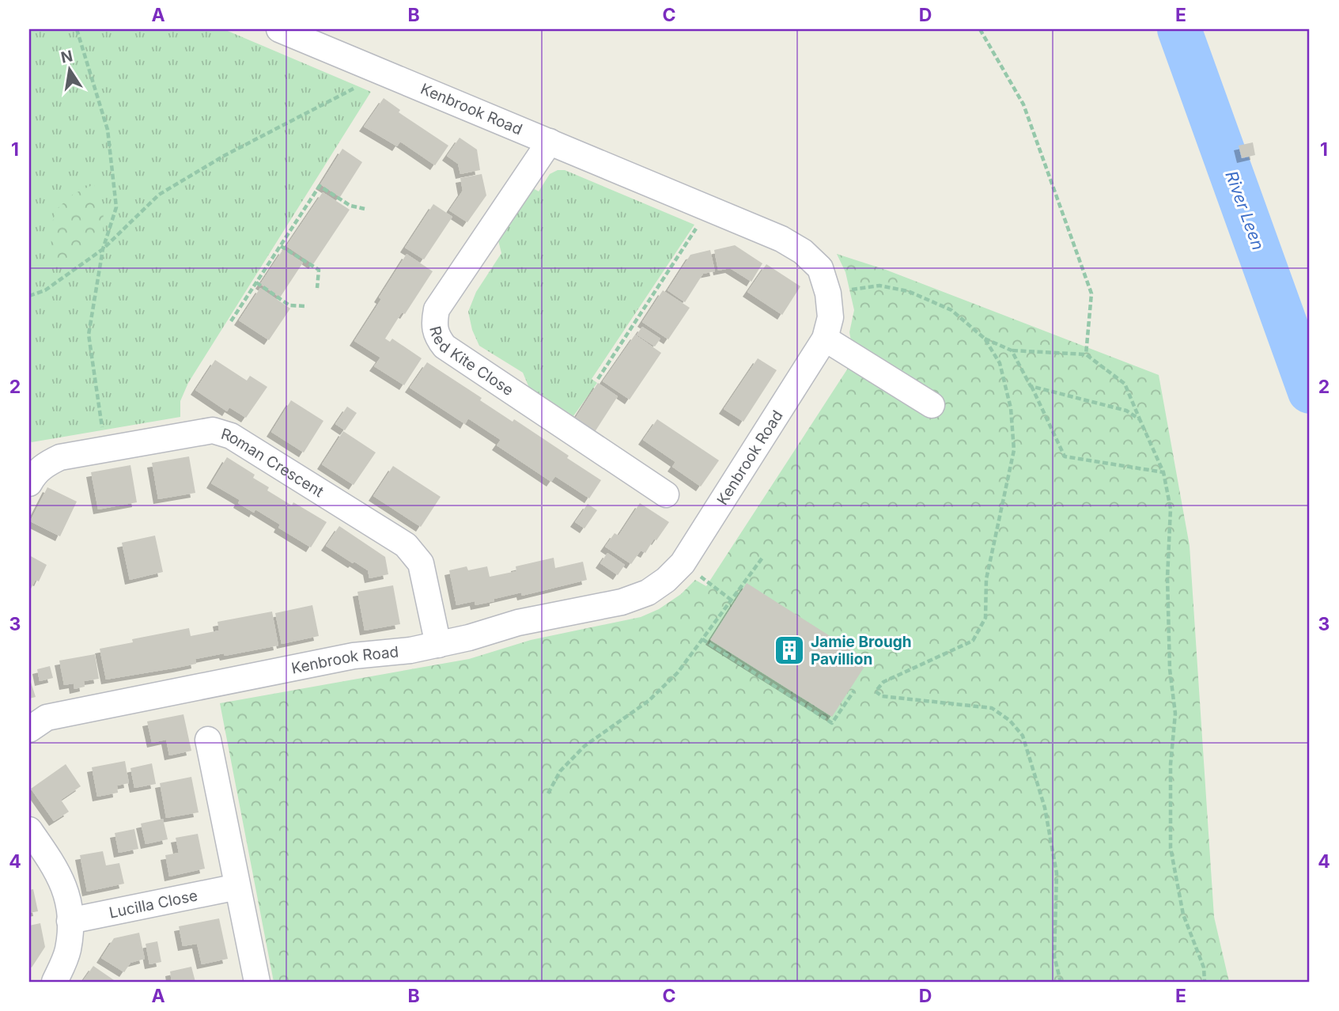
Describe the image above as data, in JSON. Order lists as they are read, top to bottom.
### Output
{
  "streets": {
    "street": [
      "Kenbrook Road",
      "Red Kite Close",
      "Roman Crescent",
      "Lucilla Close"
    ]
  },
  "crossings": [
    ["Kenbrook Road", "Red Kite Close"],
    ["Kenbrook Road", "Roman Crescent"]
  ],
  "water": ["River Leen"],
  "places": {
    "building": ["Jamie Brough Pavillion"]
  },
  "north": "top",
  "grid": {
    "columns": [
      "A",
      "B",
      "C",
      "D",
      "E"
    ],
    "rows": [
      "1",
      "2",
      "3",
      "4"
    ]
  }
}
